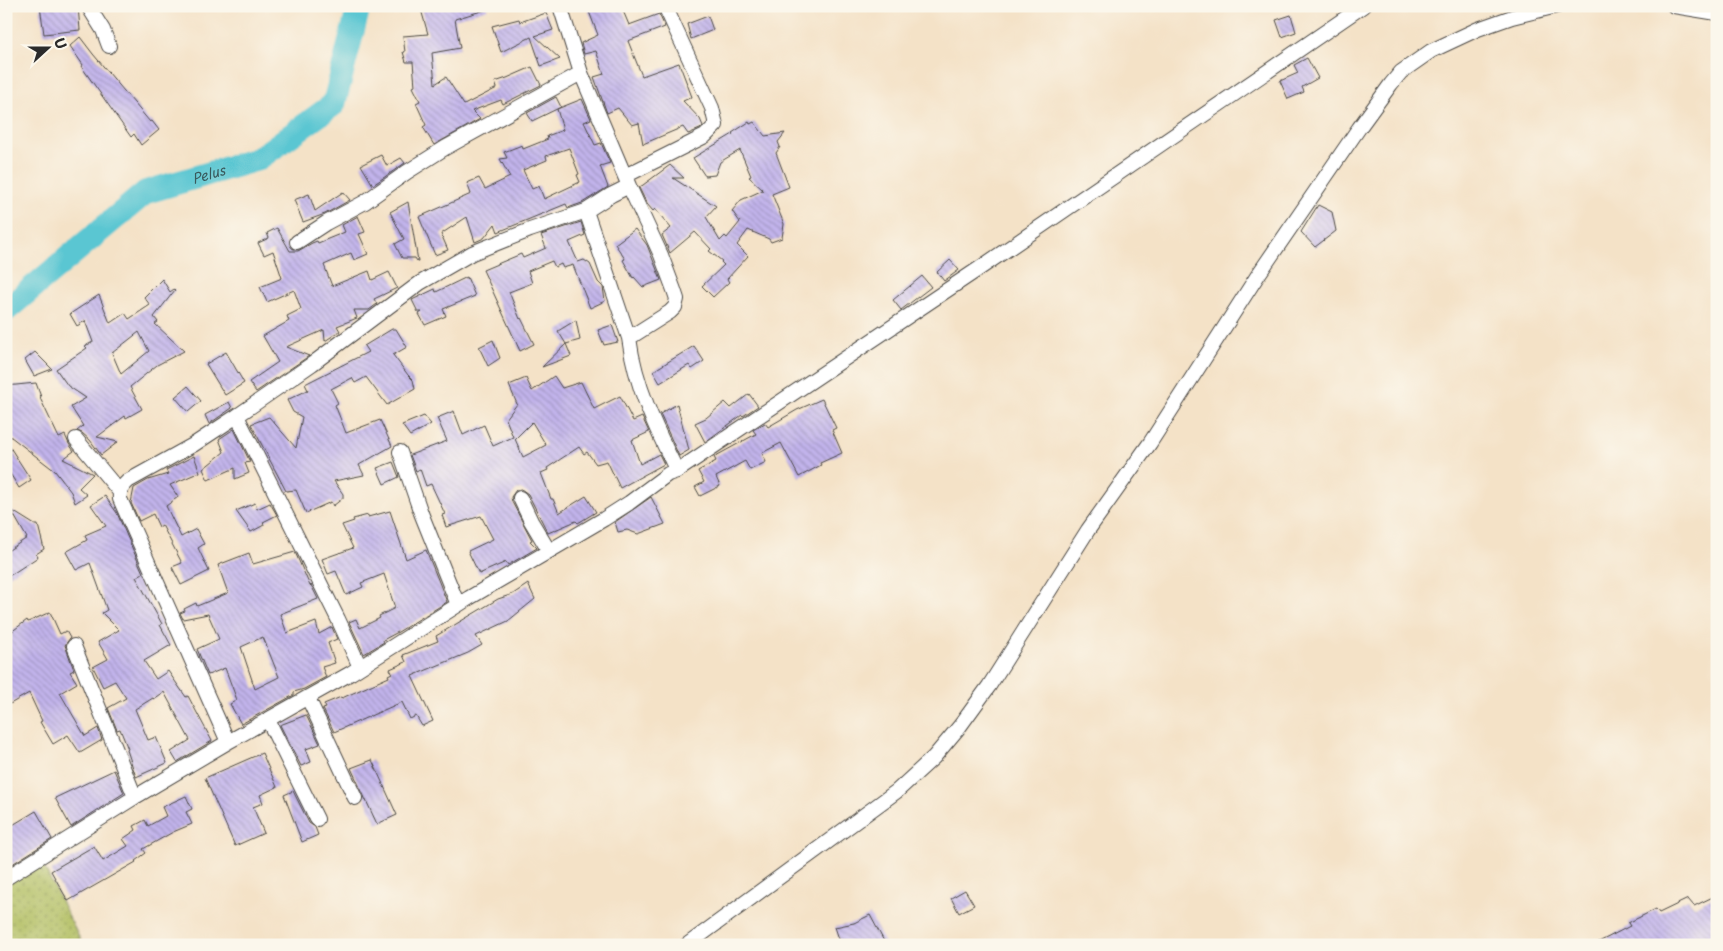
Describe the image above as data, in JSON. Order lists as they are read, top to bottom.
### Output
{
  "water": ["Pelus"],
  "north": "right"
}
